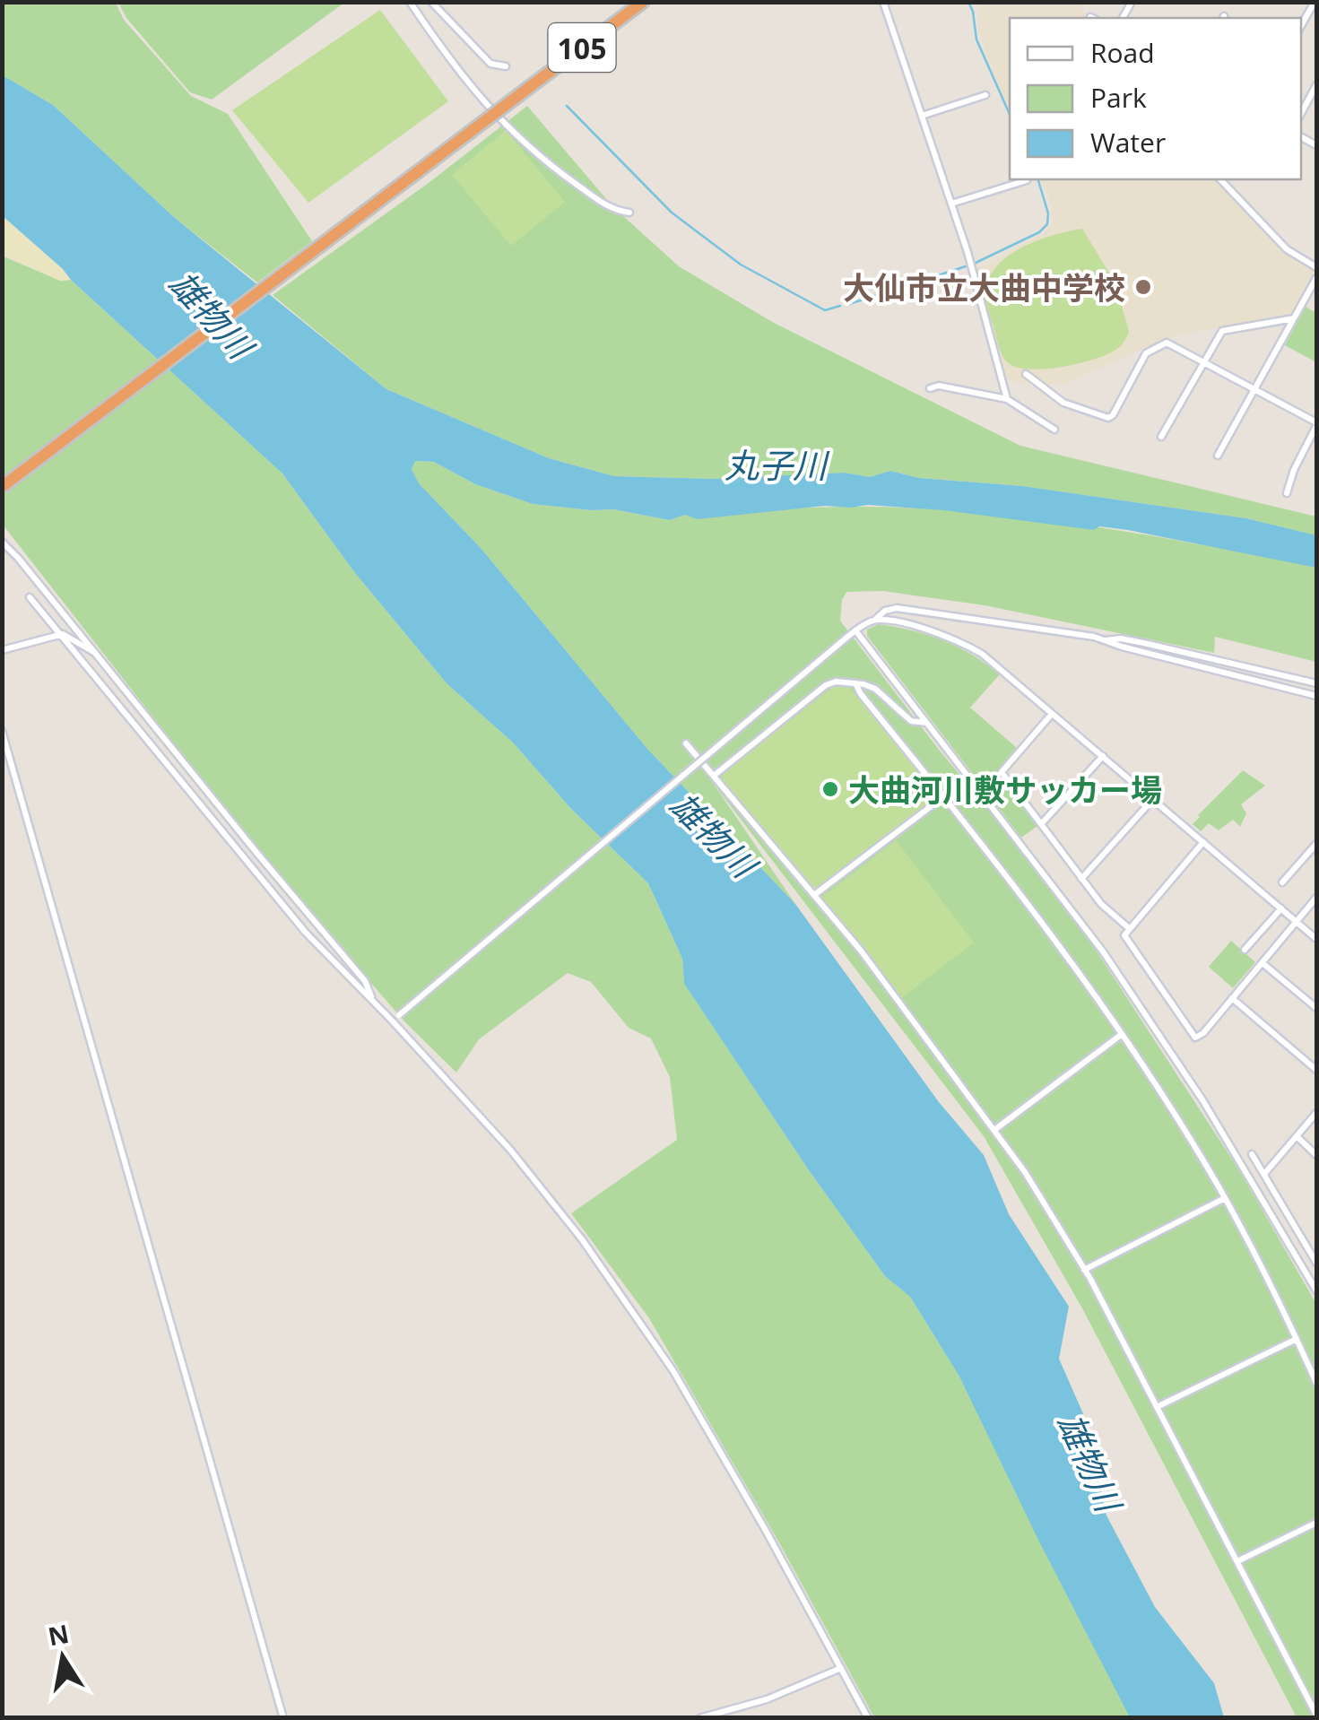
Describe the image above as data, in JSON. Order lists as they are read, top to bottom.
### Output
{
  "streets": {
    "highway": ["105"]
  },
  "water": ["雄物川", "丸子川"],
  "places": ["大仙市立大曲中学校", "大曲河川敷サッカー場"],
  "legend": ["Road", "Park", "Water"],
  "north": "top"
}
